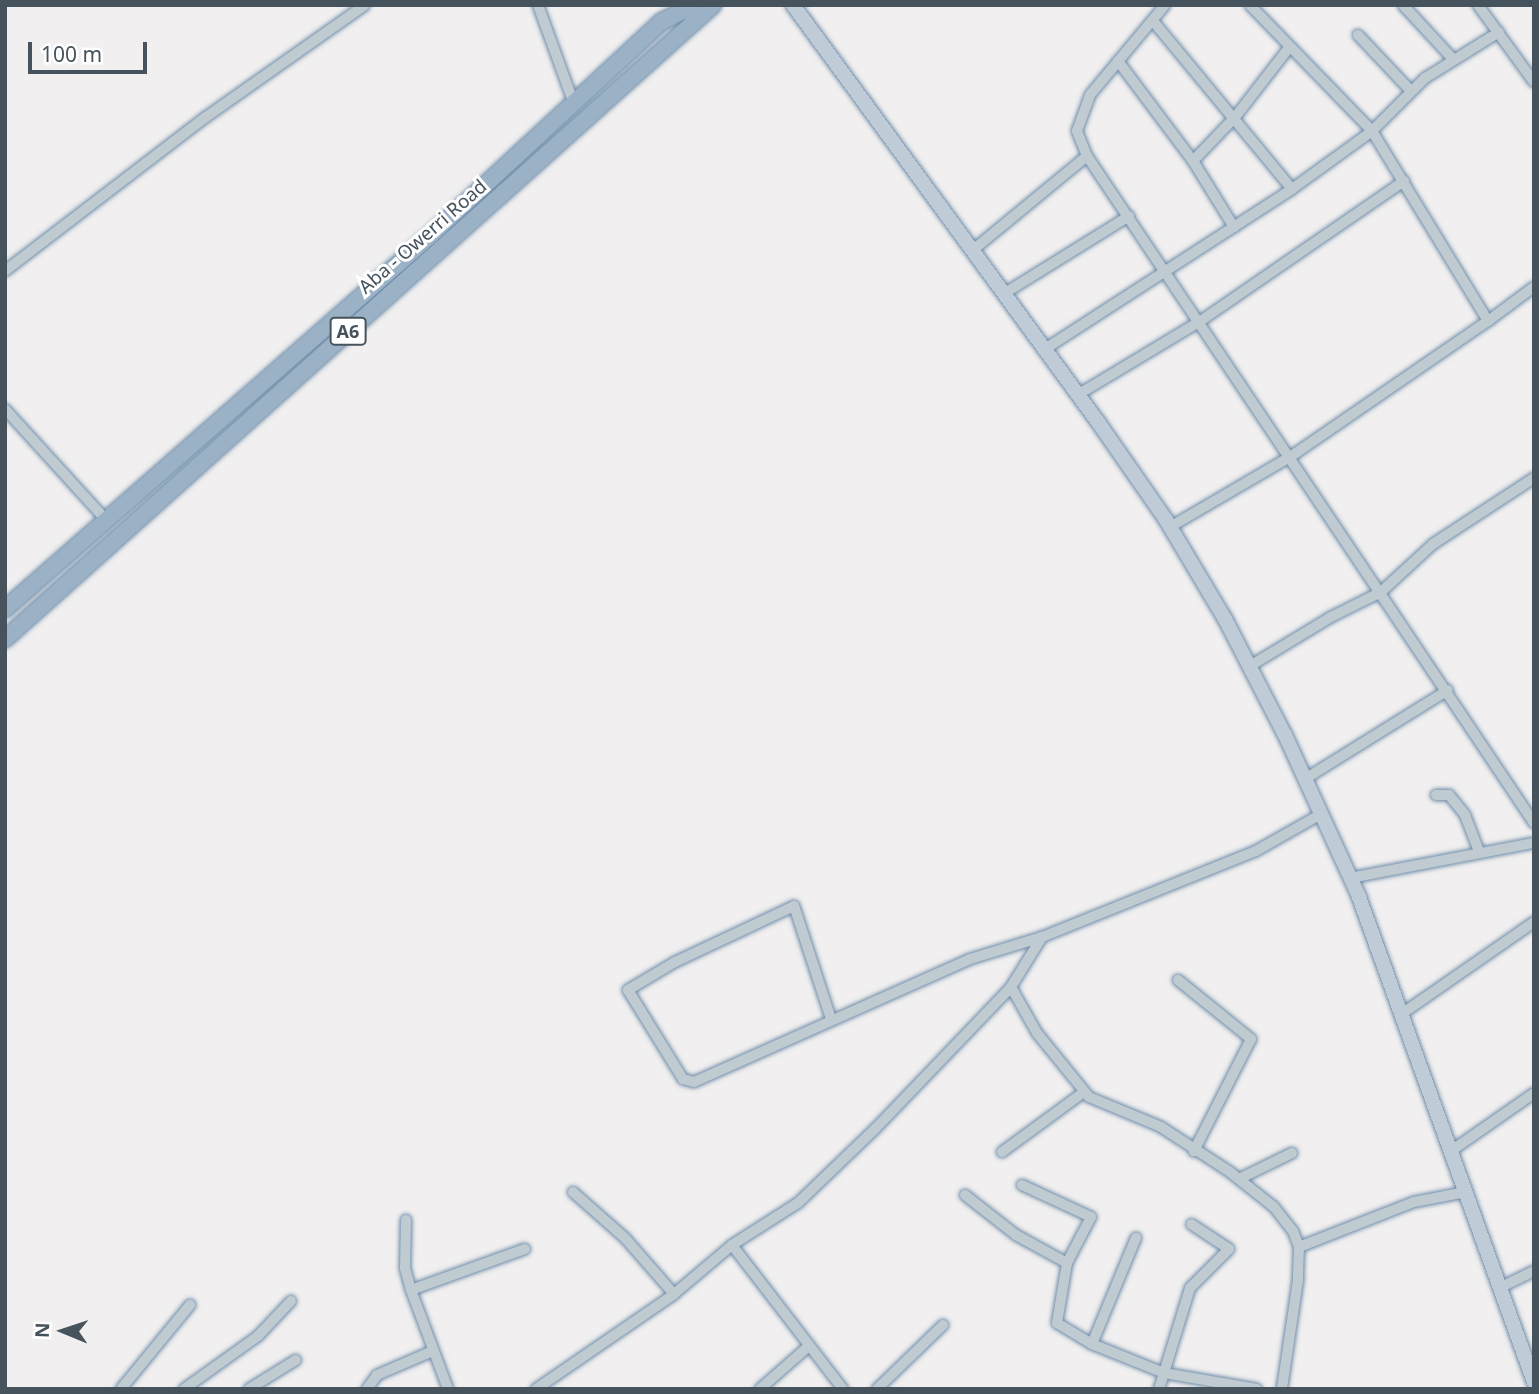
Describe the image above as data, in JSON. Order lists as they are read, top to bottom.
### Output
{
  "streets": {
    "highway": ["Aba - Owerri Road", "A6"]
  },
  "scale_bar": "100 m",
  "north": "left"
}
